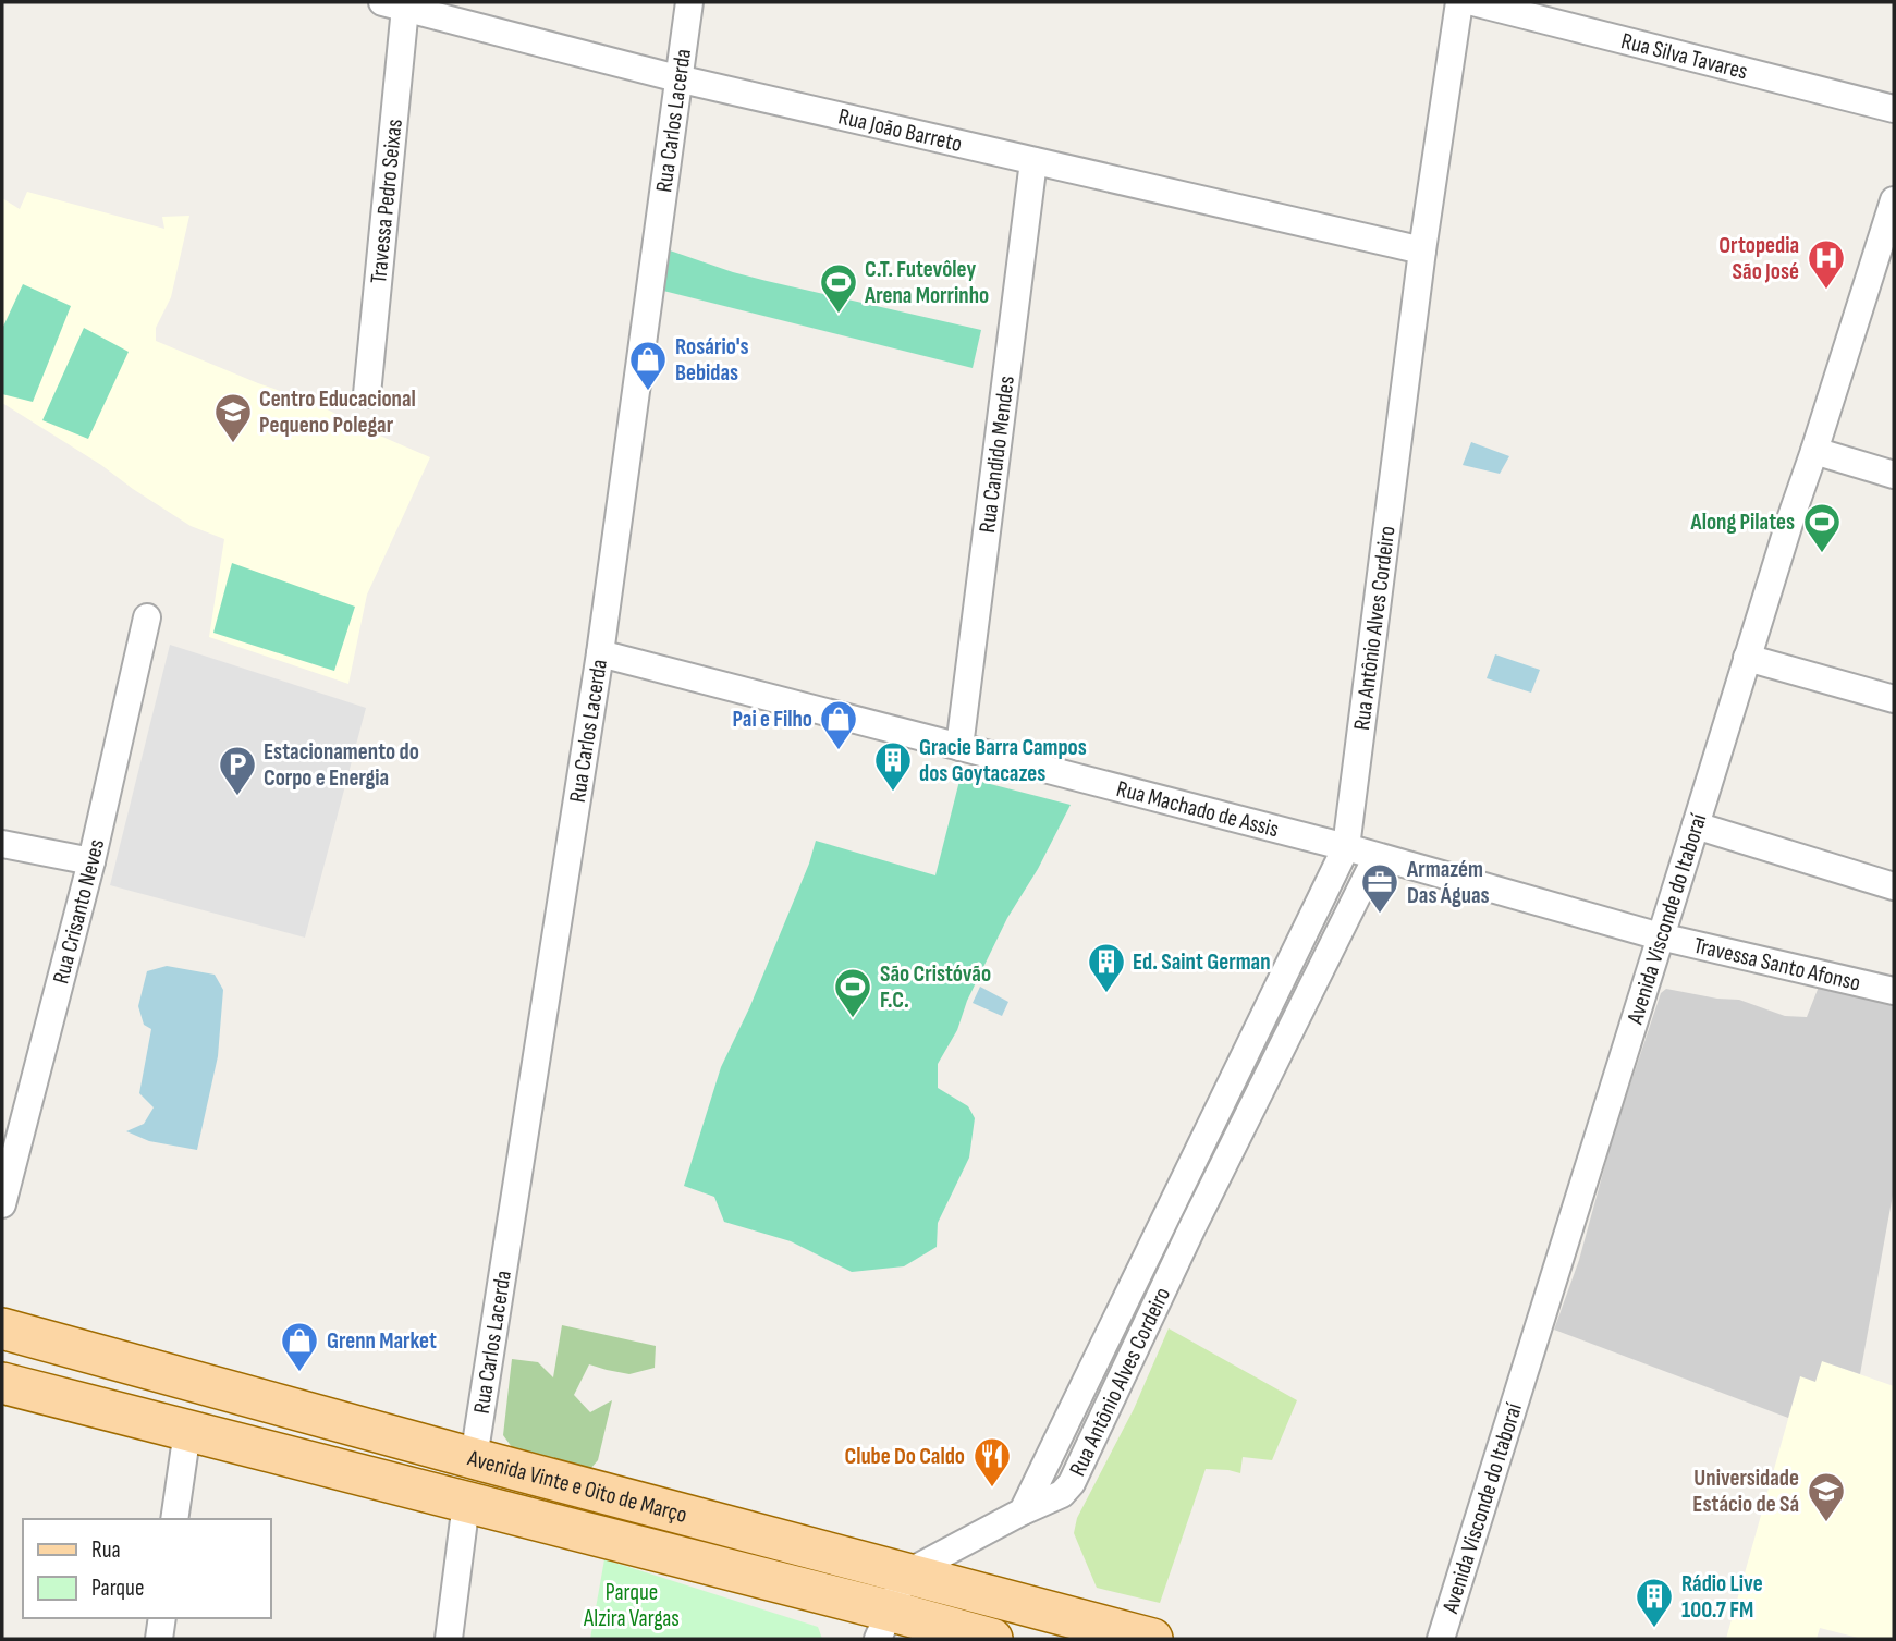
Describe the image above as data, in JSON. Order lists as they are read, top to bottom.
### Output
{
  "streets": {
    "main road": ["Avenida Vinte e Oito de Março"],
    "street": [
      "Rua Silva Tavares",
      "Rua Carlos Lacerda",
      "Rua João Barreto",
      "Travessa Pedro Seixas",
      "Rua Candido Mendes",
      "Rua Antônio Alves Cordeiro",
      "Rua Machado de Assis",
      "Rua Crisanto Neves",
      "Avenida Visconde do Itaboraí",
      "Travessa Santo Afonso"
    ]
  },
  "crossings": [
    ["Rua Carlos Lacerda", "Rua João Barreto"],
    ["Rua Carlos Lacerda", "Rua Machado de Assis"],
    ["Rua Carlos Lacerda", "Avenida Vinte e Oito de Março"],
    ["Rua João Barreto", "Travessa Pedro Seixas"],
    ["Rua João Barreto", "Rua Candido Mendes"],
    ["Rua João Barreto", "Rua Antônio Alves Cordeiro"],
    ["Rua Candido Mendes", "Rua Machado de Assis"],
    ["Rua Antônio Alves Cordeiro", "Rua Machado de Assis"],
    ["Rua Antônio Alves Cordeiro", "Avenida Vinte e Oito de Março"],
    ["Rua Machado de Assis", "Avenida Visconde do Itaboraí"],
    ["Rua Machado de Assis", "Travessa Santo Afonso"],
    ["Avenida Visconde do Itaboraí", "Travessa Santo Afonso"]
  ],
  "parks": ["Parque Alzira Vargas"],
  "places": {
    "hospital": ["Ortopedia São José"],
    "sports": ["C.T. Futevôley Arena Morrinho", "Along Pilates", "São Cristóvão F.C."],
    "shop": ["Rosário's Bebidas", "Pai e Filho", "Grenn Market"],
    "school or university": ["Centro Educacional Pequeno Polegar", "Universidade Estácio de Sá"],
    "building": ["Gracie Barra Campos dos Goytacazes", "Ed. Saint German", "Rádio Live 100.7 FM"],
    "parking": ["Estacionamento do Corpo e Energia"],
    "office": ["Armazém Das Águas"],
    "restaurant": ["Clube Do Caldo"]
  },
  "legend": ["Rua", "Parque"]
}
